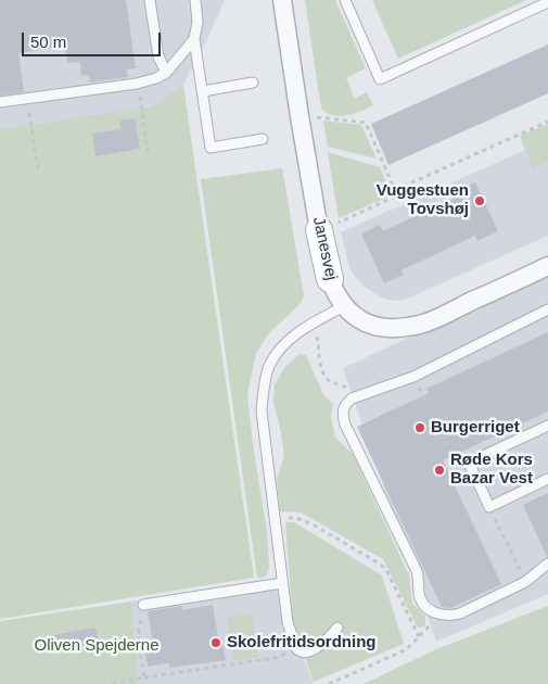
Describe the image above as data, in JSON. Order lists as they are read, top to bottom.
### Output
{
  "streets": {
    "street": ["Janesvej"]
  },
  "parks": ["Oliven Spejderne"],
  "places": [
    "Vuggestuen Tovshøj",
    "Burgerriget",
    "Røde Kors Bazar Vest",
    "Skolefritidsordning"
  ],
  "scale_bar": "50 m"
}
